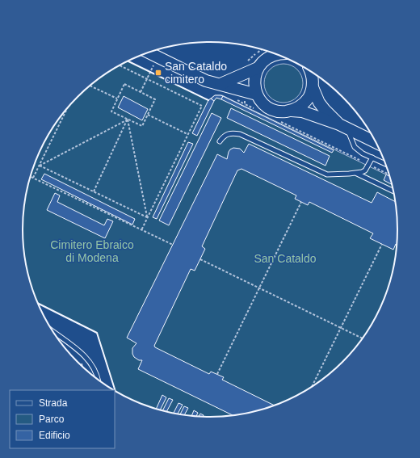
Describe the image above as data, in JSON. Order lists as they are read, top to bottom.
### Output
{
  "parks": ["Cimitero Ebraico di Modena", "San Cataldo"],
  "places": {
    "transit": ["San Cataldo cimitero"]
  },
  "legend": ["Strada", "Parco", "Edificio"]
}
